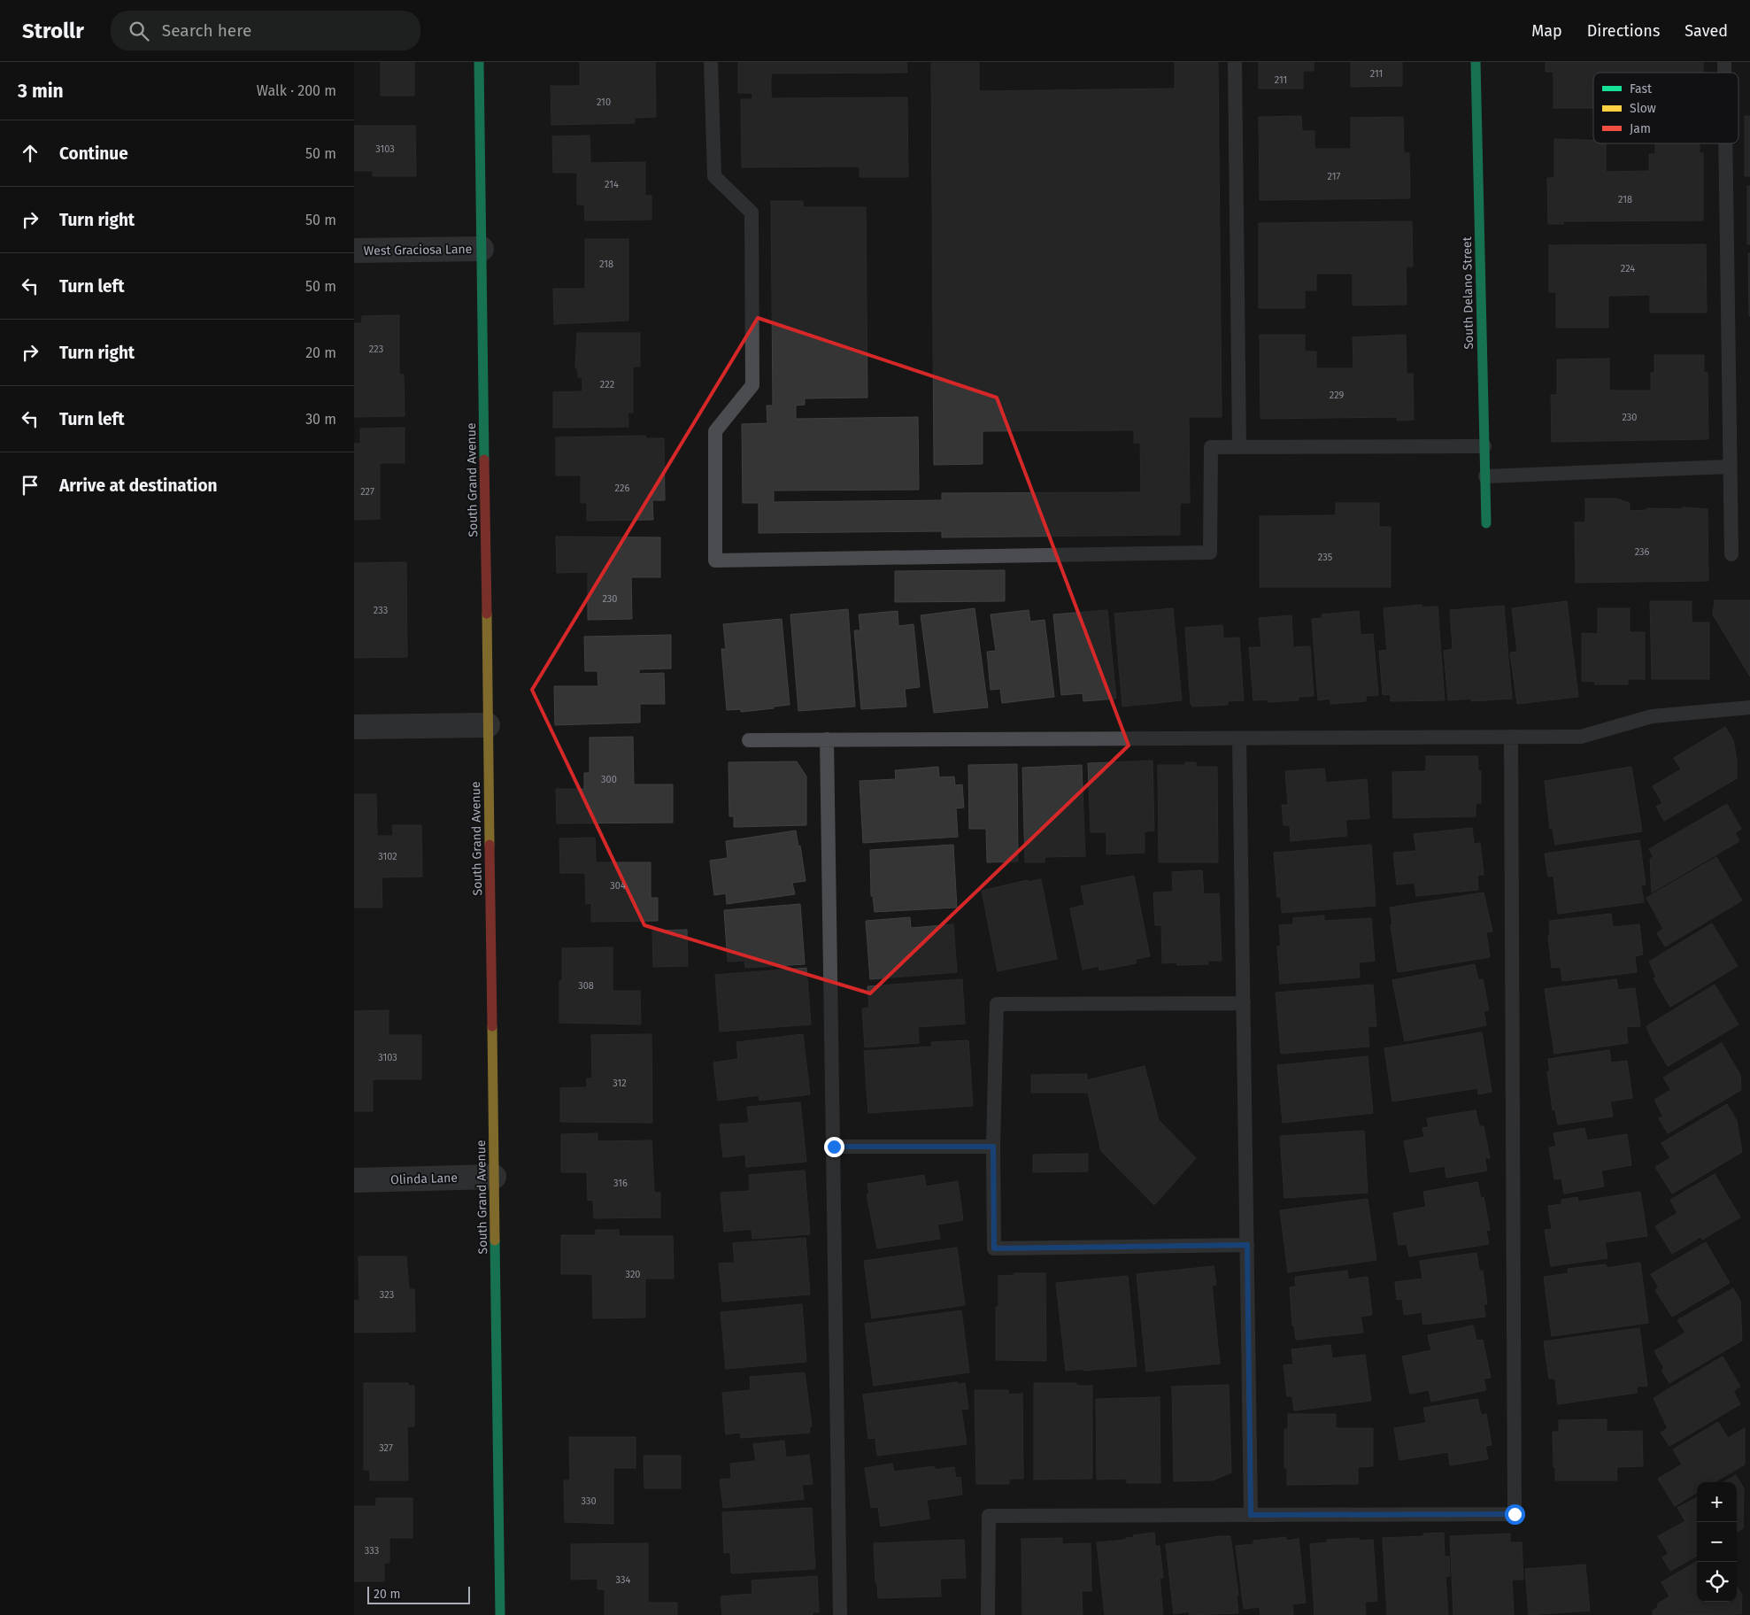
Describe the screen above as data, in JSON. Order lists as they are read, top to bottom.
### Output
{
  "streets": {
    "street": [
      "West Graciosa Lane",
      "South Delano Street",
      "South Grand Avenue",
      "Olinda Lane"
    ]
  },
  "crossings": [
    ["West Graciosa Lane", "South Grand Avenue"],
    ["South Grand Avenue", "Olinda Lane"]
  ],
  "house_numbers": [
    "211",
    "211",
    "210",
    "3103",
    "217",
    "214",
    "218",
    "218",
    "224",
    "223",
    "222",
    "229",
    "230",
    "226",
    "227",
    "236",
    "235",
    "230",
    "233",
    "300",
    "3102",
    "304",
    "308",
    "3103",
    "312",
    "316",
    "320",
    "323",
    "327",
    "330",
    "333",
    "334"
  ],
  "legend": ["Fast", "Slow", "Jam"],
  "scale_bar": "20 m",
  "page": {
    "header": "Strollr",
    "search": "Search here",
    "nav": ["Map", "Directions", "Saved"],
    "heading": ["3 min", "Walk · 200 m"],
    "list": [
      ["Continue", "50 m"],
      ["Turn right", "50 m"],
      ["Turn left", "50 m"],
      ["Turn right", "20 m"],
      ["Turn left", "30 m"],
      "Arrive at destination"
    ],
    "map_buttons": ["+", "−"],
    "scale": "20 m"
  }
}
